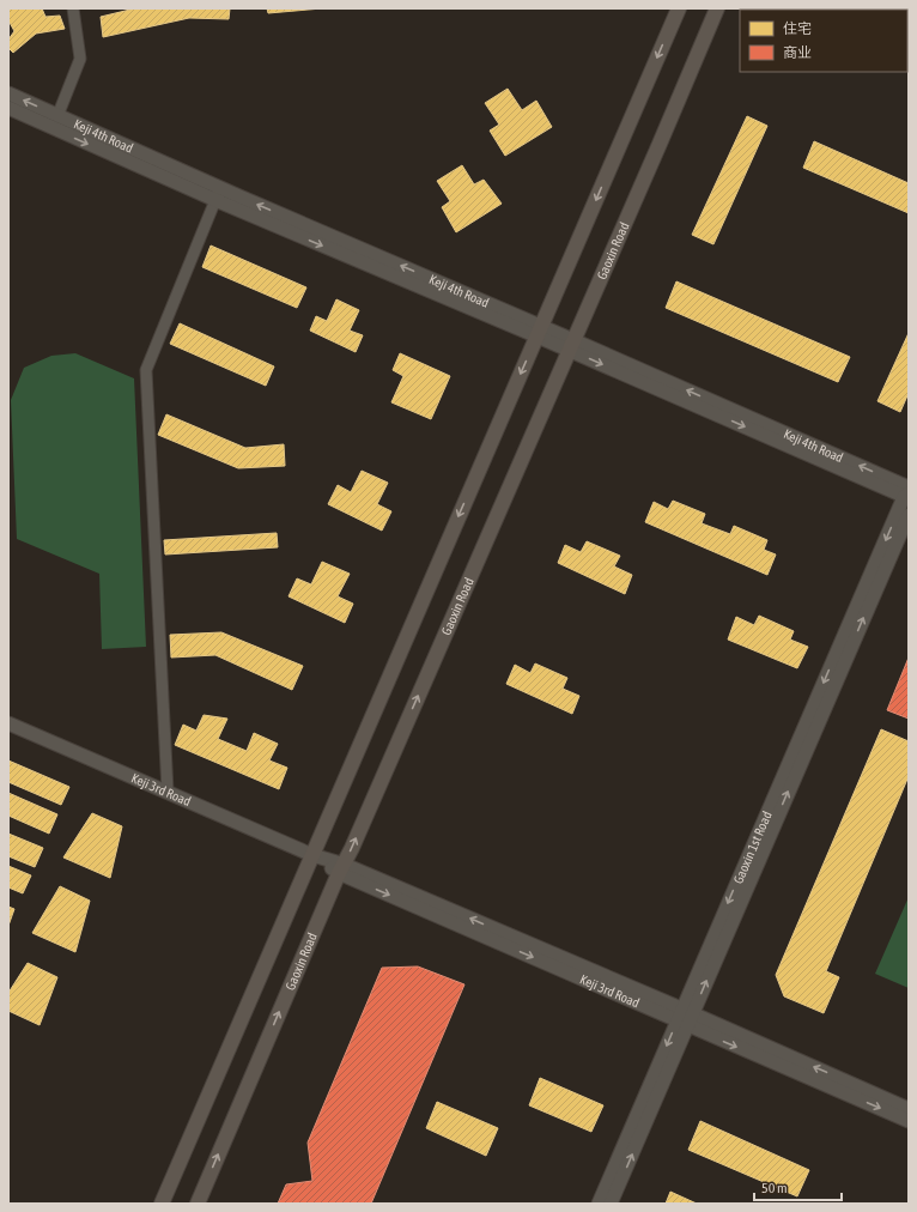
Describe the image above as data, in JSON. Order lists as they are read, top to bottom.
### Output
{
  "streets": {
    "main road": ["Gaoxin Road"],
    "street": ["Keji 4th Road", "Keji 3rd Road", "Gaoxin 1st Road"]
  },
  "crossings": [
    ["Keji 4th Road", "Gaoxin Road"],
    ["Keji 4th Road", "Gaoxin 1st Road"],
    ["Gaoxin Road", "Keji 3rd Road"],
    ["Keji 3rd Road", "Gaoxin 1st Road"]
  ],
  "legend": ["住宅", "商业"],
  "scale_bar": "50 m"
}
